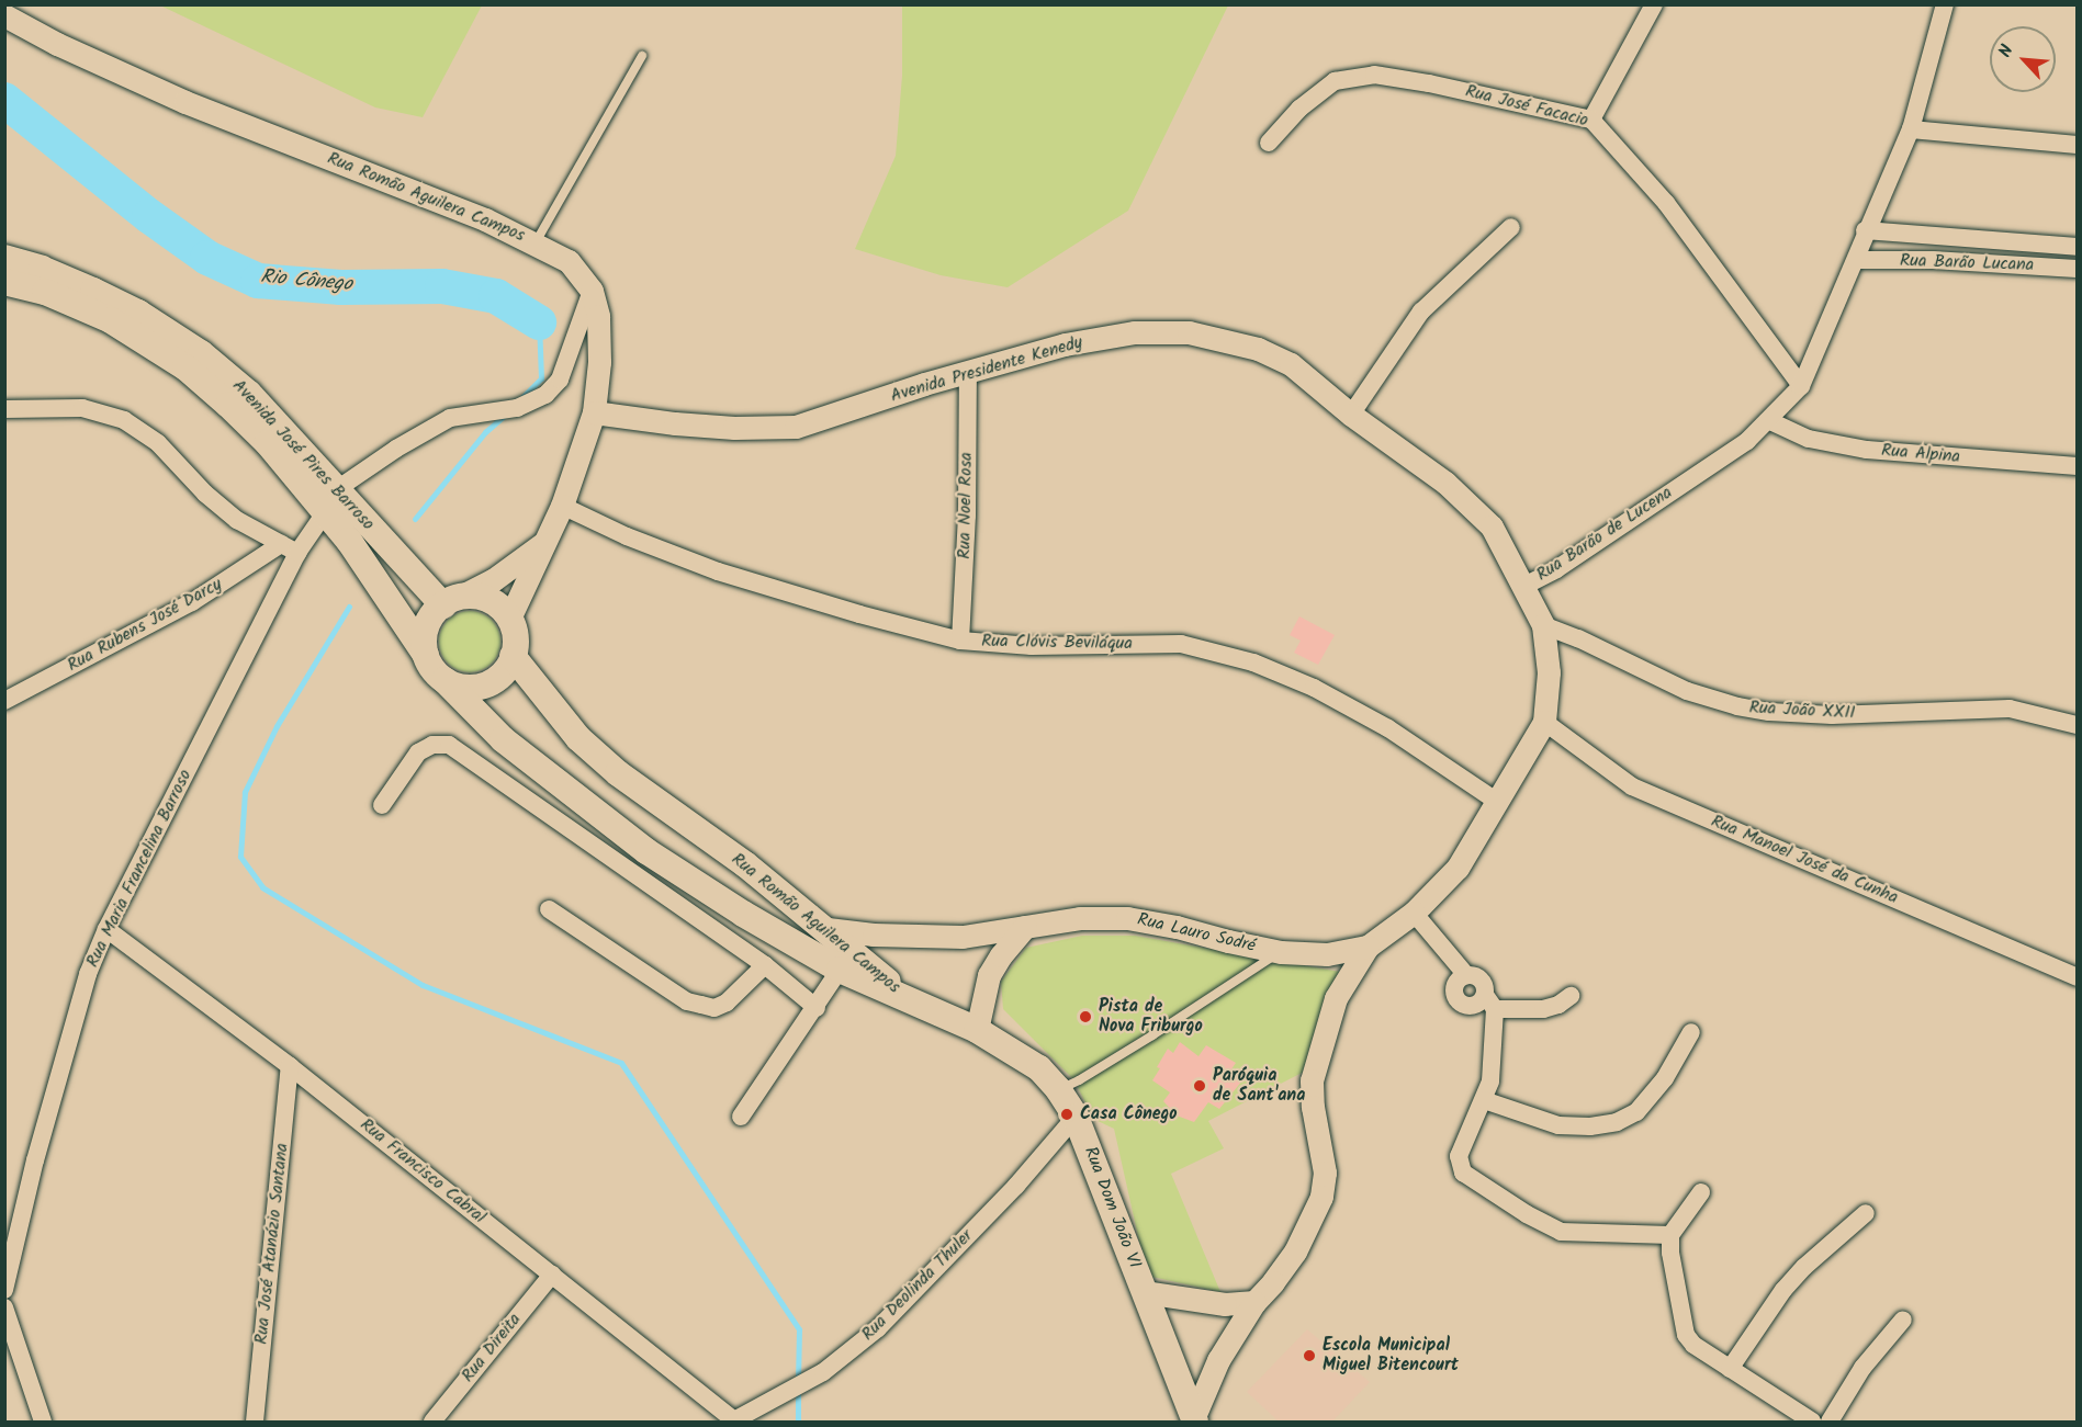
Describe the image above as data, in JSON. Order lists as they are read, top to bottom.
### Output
{
  "streets": {
    "main road": ["Rua Romão Aguilera Campos", "Avenida José Pires Barroso", "Rua Dom João VI"],
    "street": [
      "Rua José Facacio",
      "Rua Barão Lucana",
      "Avenida Presidente Kenedy",
      "Rua Alpina",
      "Rua Noel Rosa",
      "Rua Barão de Lucena",
      "Rua Rubens José Darcy",
      "Rua Clóvis Beviláqua",
      "Rua João XXII",
      "Rua Manoel José da Cunha",
      "Rua Maria Francelina Barroso",
      "Rua Lauro Sodré",
      "Rua Francisco Cabral",
      "Rua José Atanázio Santana",
      "Rua Deolinda Thuler",
      "Rua Direita"
    ]
  },
  "crossings": [
    ["Rua José Facacio", "Rua Barão de Lucena"],
    ["Rua Romão Aguilera Campos", "Avenida Presidente Kenedy"],
    ["Rua Romão Aguilera Campos", "Avenida José Pires Barroso"],
    ["Rua Romão Aguilera Campos", "Rua Clóvis Beviláqua"],
    ["Rua Romão Aguilera Campos", "Rua Lauro Sodré"],
    ["Rua Romão Aguilera Campos", "Rua Dom João VI"],
    ["Rua Barão Lucana", "Rua Barão de Lucena"],
    ["Avenida Presidente Kenedy", "Rua Noel Rosa"],
    ["Avenida Presidente Kenedy", "Rua Barão de Lucena"],
    ["Rua Alpina", "Rua Barão de Lucena"],
    ["Avenida José Pires Barroso", "Rua Maria Francelina Barroso"],
    ["Rua Noel Rosa", "Rua Clóvis Beviláqua"],
    ["Rua Barão de Lucena", "Rua Clóvis Beviláqua"],
    ["Rua Barão de Lucena", "Rua João XXII"],
    ["Rua Barão de Lucena", "Rua Manoel José da Cunha"],
    ["Rua Barão de Lucena", "Rua Lauro Sodré"],
    ["Rua Maria Francelina Barroso", "Rua Francisco Cabral"],
    ["Rua Francisco Cabral", "Rua José Atanázio Santana"],
    ["Rua Francisco Cabral", "Rua Deolinda Thuler"],
    ["Rua Francisco Cabral", "Rua Direita"],
    ["Rua Dom João VI", "Rua Deolinda Thuler"]
  ],
  "water": ["Rio Cônego"],
  "places": [
    "Pista de Nova Friburgo",
    "Paróquia de Sant'ana",
    "Casa Cônego",
    "Escola Municipal Miguel Bitencourt"
  ],
  "north": "top left"
}
